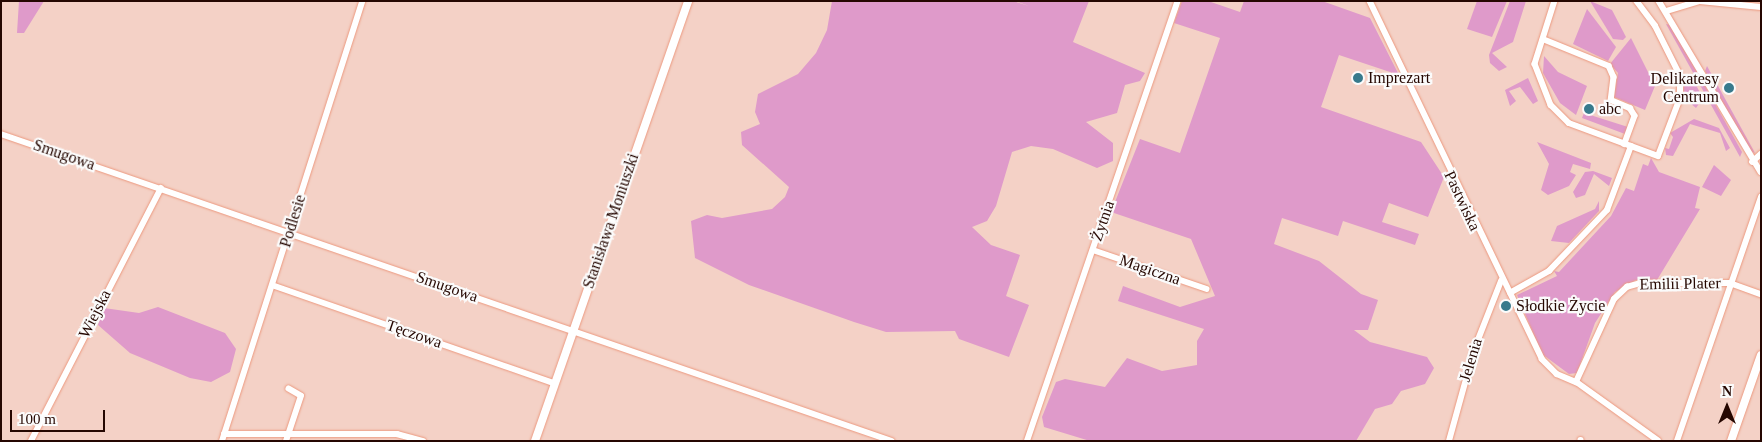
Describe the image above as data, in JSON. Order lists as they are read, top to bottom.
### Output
{
  "streets": {
    "street": [
      "Smugowa",
      "Pastwiska",
      "Podlesie",
      "Stanisława Moniuszki",
      "Żytnia",
      "Magiczna",
      "Emilii Plater",
      "Wiejska",
      "Tęczowa",
      "Jelenia"
    ]
  },
  "crossings": [
    ["Smugowa", "Podlesie"],
    ["Smugowa", "Stanisława Moniuszki"],
    ["Smugowa", "Wiejska"],
    ["Pastwiska", "Emilii Plater"],
    ["Pastwiska", "Jelenia"],
    ["Podlesie", "Tęczowa"],
    ["Stanisława Moniuszki", "Tęczowa"],
    ["Żytnia", "Magiczna"]
  ],
  "places": [
    "Imprezart",
    "Delikatesy Centrum",
    "abc",
    "Słodkie Życie"
  ],
  "scale_bar": "100 m",
  "north": "top"
}
